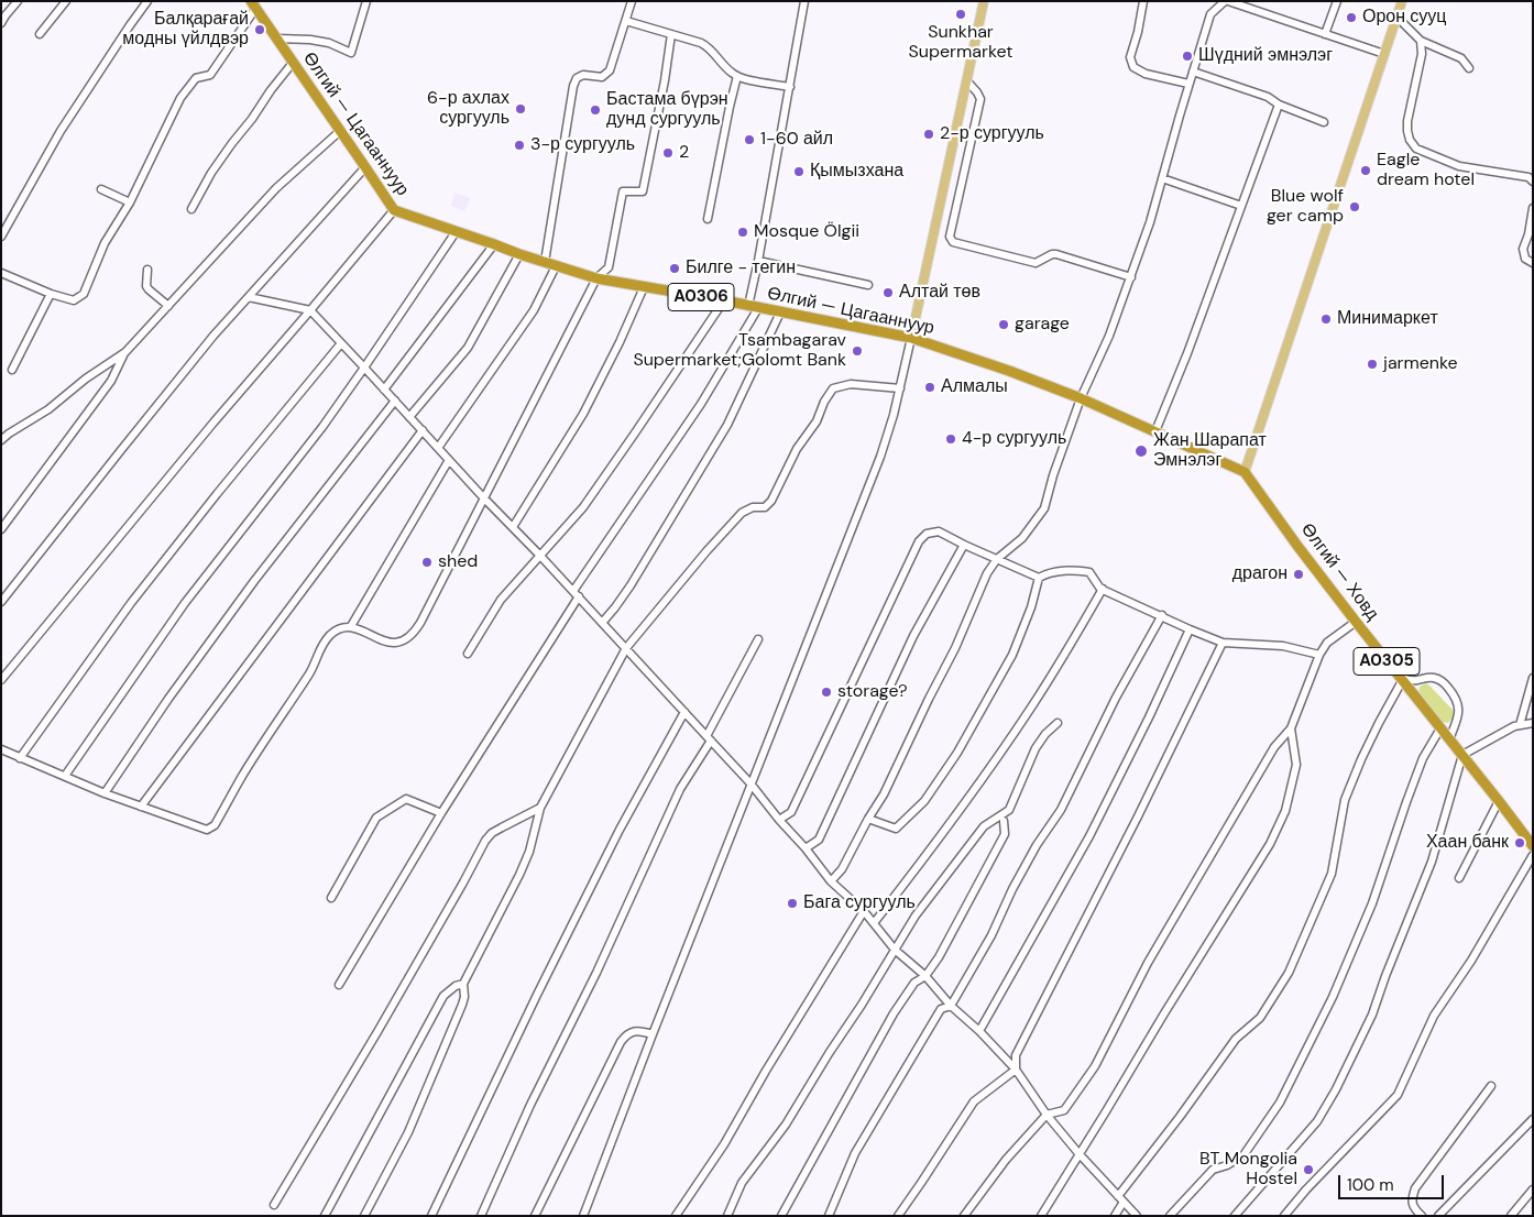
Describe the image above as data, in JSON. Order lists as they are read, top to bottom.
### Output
{
  "streets": {
    "highway": [
      "Өлгий — Цагааннуур",
      "A0306",
      "Өлгий — Ховд",
      "A0305"
    ]
  },
  "crossings": [
    ["Өлгий — Цагааннуур", "Өлгий — Ховд"]
  ],
  "places": [
    "Sunkhar Supermarket",
    "Орон сууц",
    "Балқарағай модны үйлдвэр",
    "Шүдний эмнэлэг",
    "6-р ахлах сургууль",
    "Бастама бүрэн дунд сургууль",
    "2-р сургууль",
    "1-60 айл",
    "3-р сургууль",
    "2",
    "Eagle dream hotel",
    "Қымызхана",
    "Blue wolf ger camp",
    "Mosque Ölgii",
    "Билге - тегин",
    "Алтай төв",
    "Минимаркет",
    "garage",
    "Tsambagarav Supermarket;Golomt Bank",
    "jarmenke",
    "Алмалы",
    "4-р сургууль",
    "Жан Шарапат Эмнэлэг",
    "shed",
    "драгон",
    "storage?",
    "Хаан банк",
    "Бага сургууль",
    "BT Mongolia Hostel"
  ],
  "scale_bar": "100 m"
}
